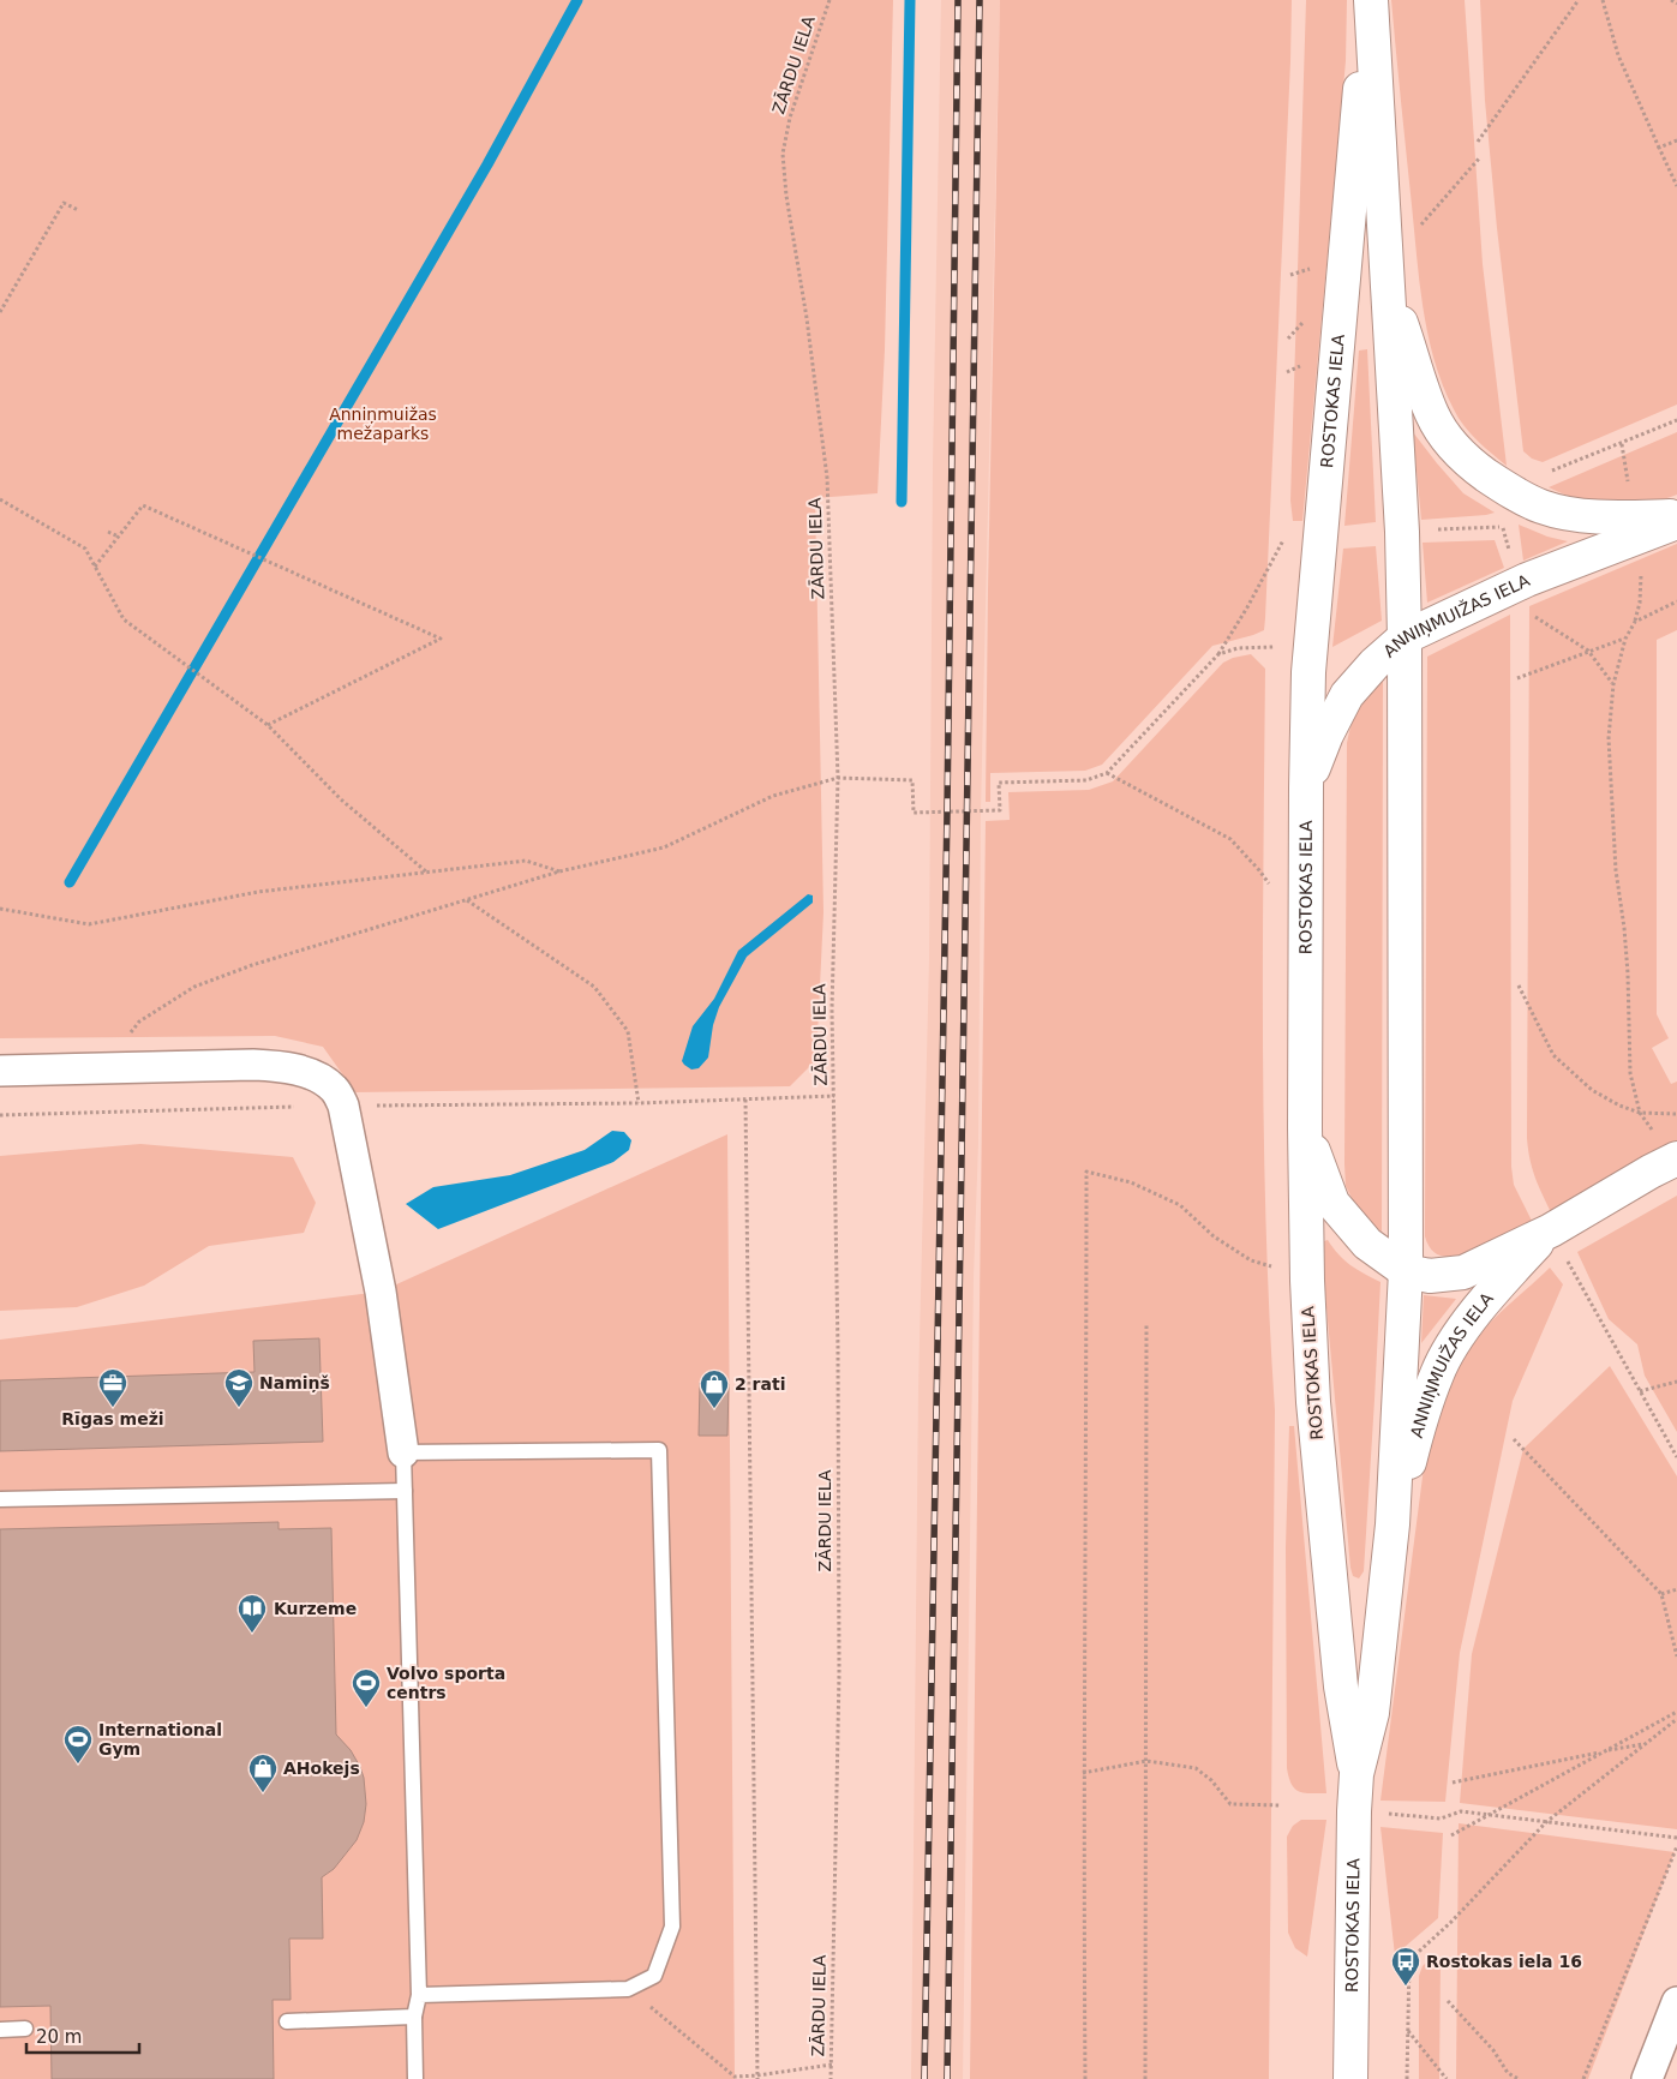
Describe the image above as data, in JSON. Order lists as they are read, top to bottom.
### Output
{
  "streets": {
    "street": ["ROSTOKAS IELA", "ANNIŅMUIŽAS IELA"],
    "path": ["ZĀRDU IELA"]
  },
  "crossings": [
    ["ROSTOKAS IELA", "ANNIŅMUIŽAS IELA"]
  ],
  "parks": ["Anniņmuižas mežaparks"],
  "places": {
    "office": ["Rīgas meži"],
    "school or university": ["Namiņš"],
    "shop": ["2 rati", "AHokejs"],
    "library": ["Kurzeme"],
    "sports": ["Volvo sporta centrs", "International Gym"],
    "bus stop": ["Rostokas iela 16"]
  },
  "scale_bar": "20 m"
}
